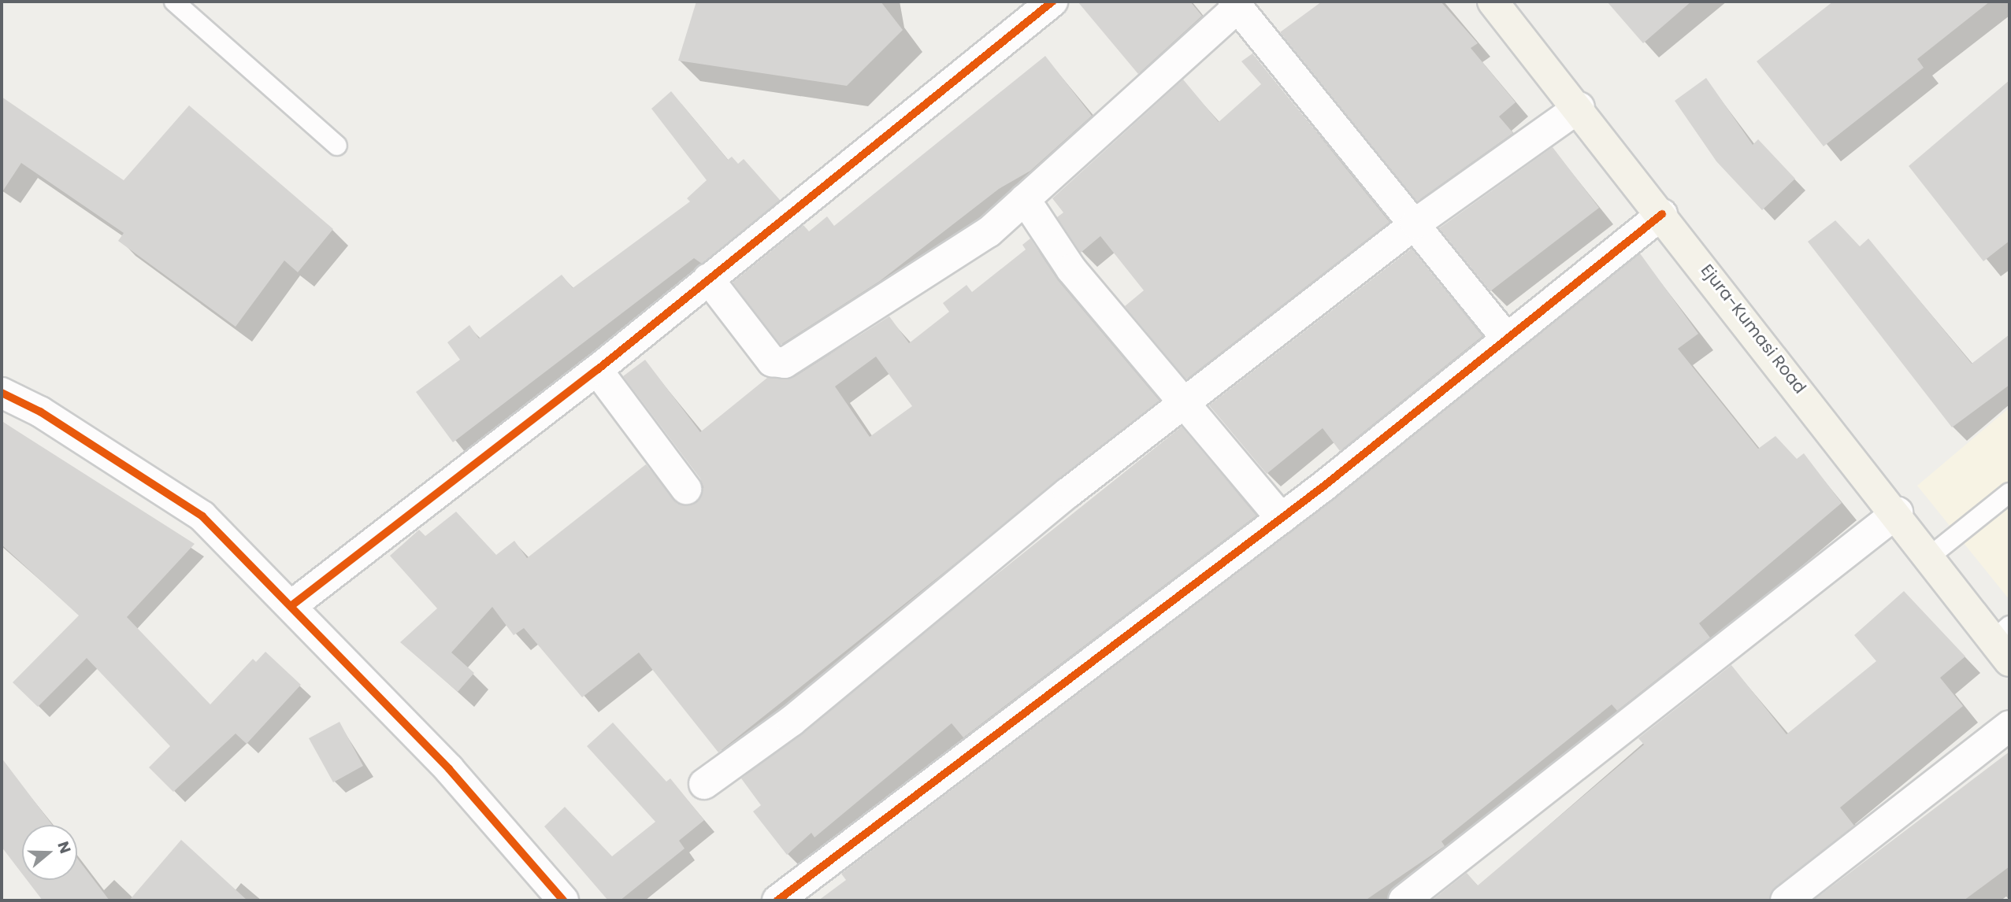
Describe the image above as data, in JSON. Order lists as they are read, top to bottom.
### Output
{
  "streets": {
    "main road": ["Ejura-Kumasi Road"]
  },
  "north": "right"
}
